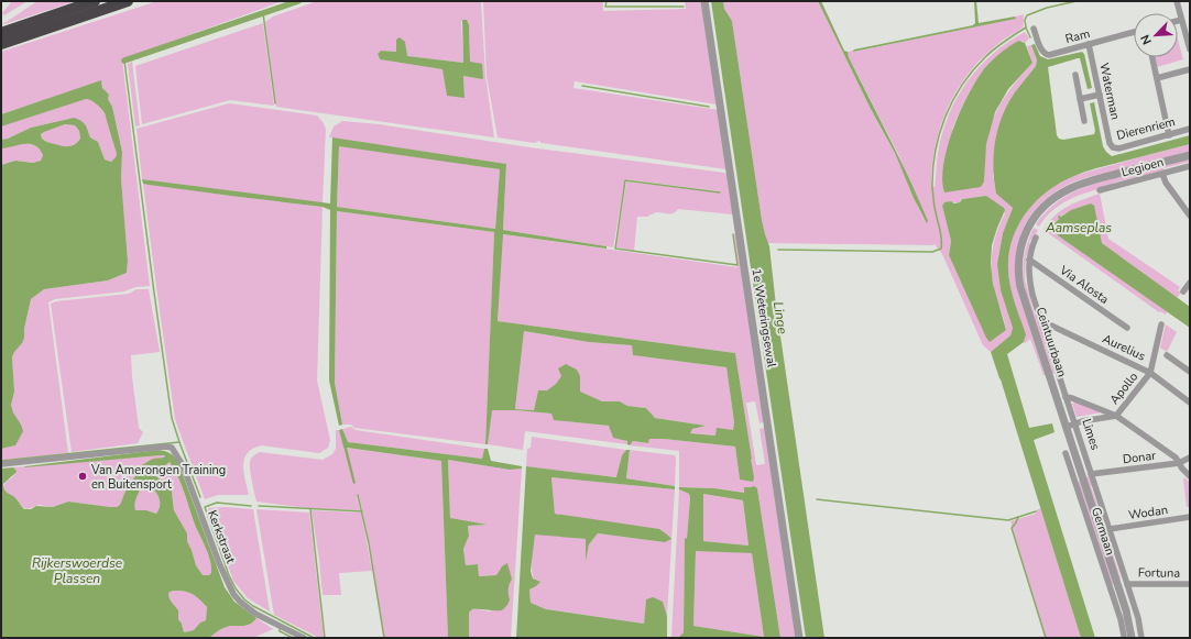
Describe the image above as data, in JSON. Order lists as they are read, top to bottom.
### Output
{
  "streets": {
    "street": [
      "Ram",
      "Waterman",
      "Dierenriem",
      "Legioen",
      "Via Alosta",
      "1e Weteringsewal",
      "Ceintuurbaan",
      "Aurelius",
      "Apollo",
      "Limes",
      "Donar",
      "Wodan",
      "Germaan",
      "Kerkstraat",
      "Fortuna"
    ]
  },
  "crossings": [
    ["Ram", "Waterman"],
    ["Waterman", "Dierenriem"],
    ["Via Alosta", "Limes"],
    ["Ceintuurbaan", "Apollo"],
    ["Ceintuurbaan", "Germaan"],
    ["Aurelius", "Apollo"],
    ["Aurelius", "Limes"],
    ["Apollo", "Limes"],
    ["Limes", "Donar"],
    ["Limes", "Wodan"],
    ["Limes", "Fortuna"]
  ],
  "water": ["Aamseplas", "Linge", "Rijkerswoerdse Plassen"],
  "places": ["Van Amerongen Training en Buitensport"],
  "north": "bottom left"
}
